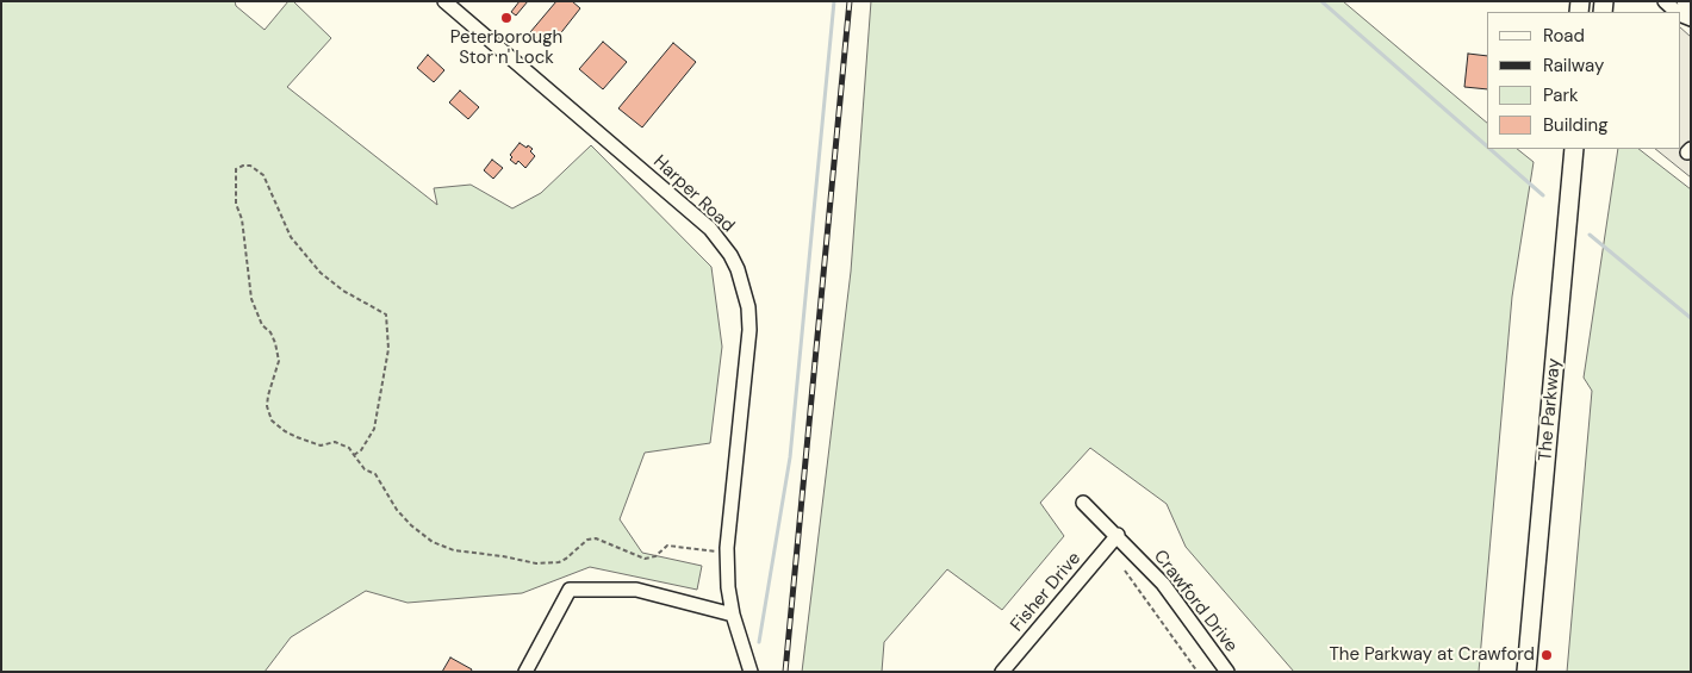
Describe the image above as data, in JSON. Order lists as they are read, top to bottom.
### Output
{
  "streets": {
    "main road": ["The Parkway"],
    "street": ["Harper Road", "Fisher Drive", "Crawford Drive"]
  },
  "crossings": [
    ["Fisher Drive", "Crawford Drive"]
  ],
  "places": ["Peterborough Stor n' Lock", "The Parkway at Crawford"],
  "legend": [
    "Road",
    "Railway",
    "Park",
    "Building"
  ]
}
